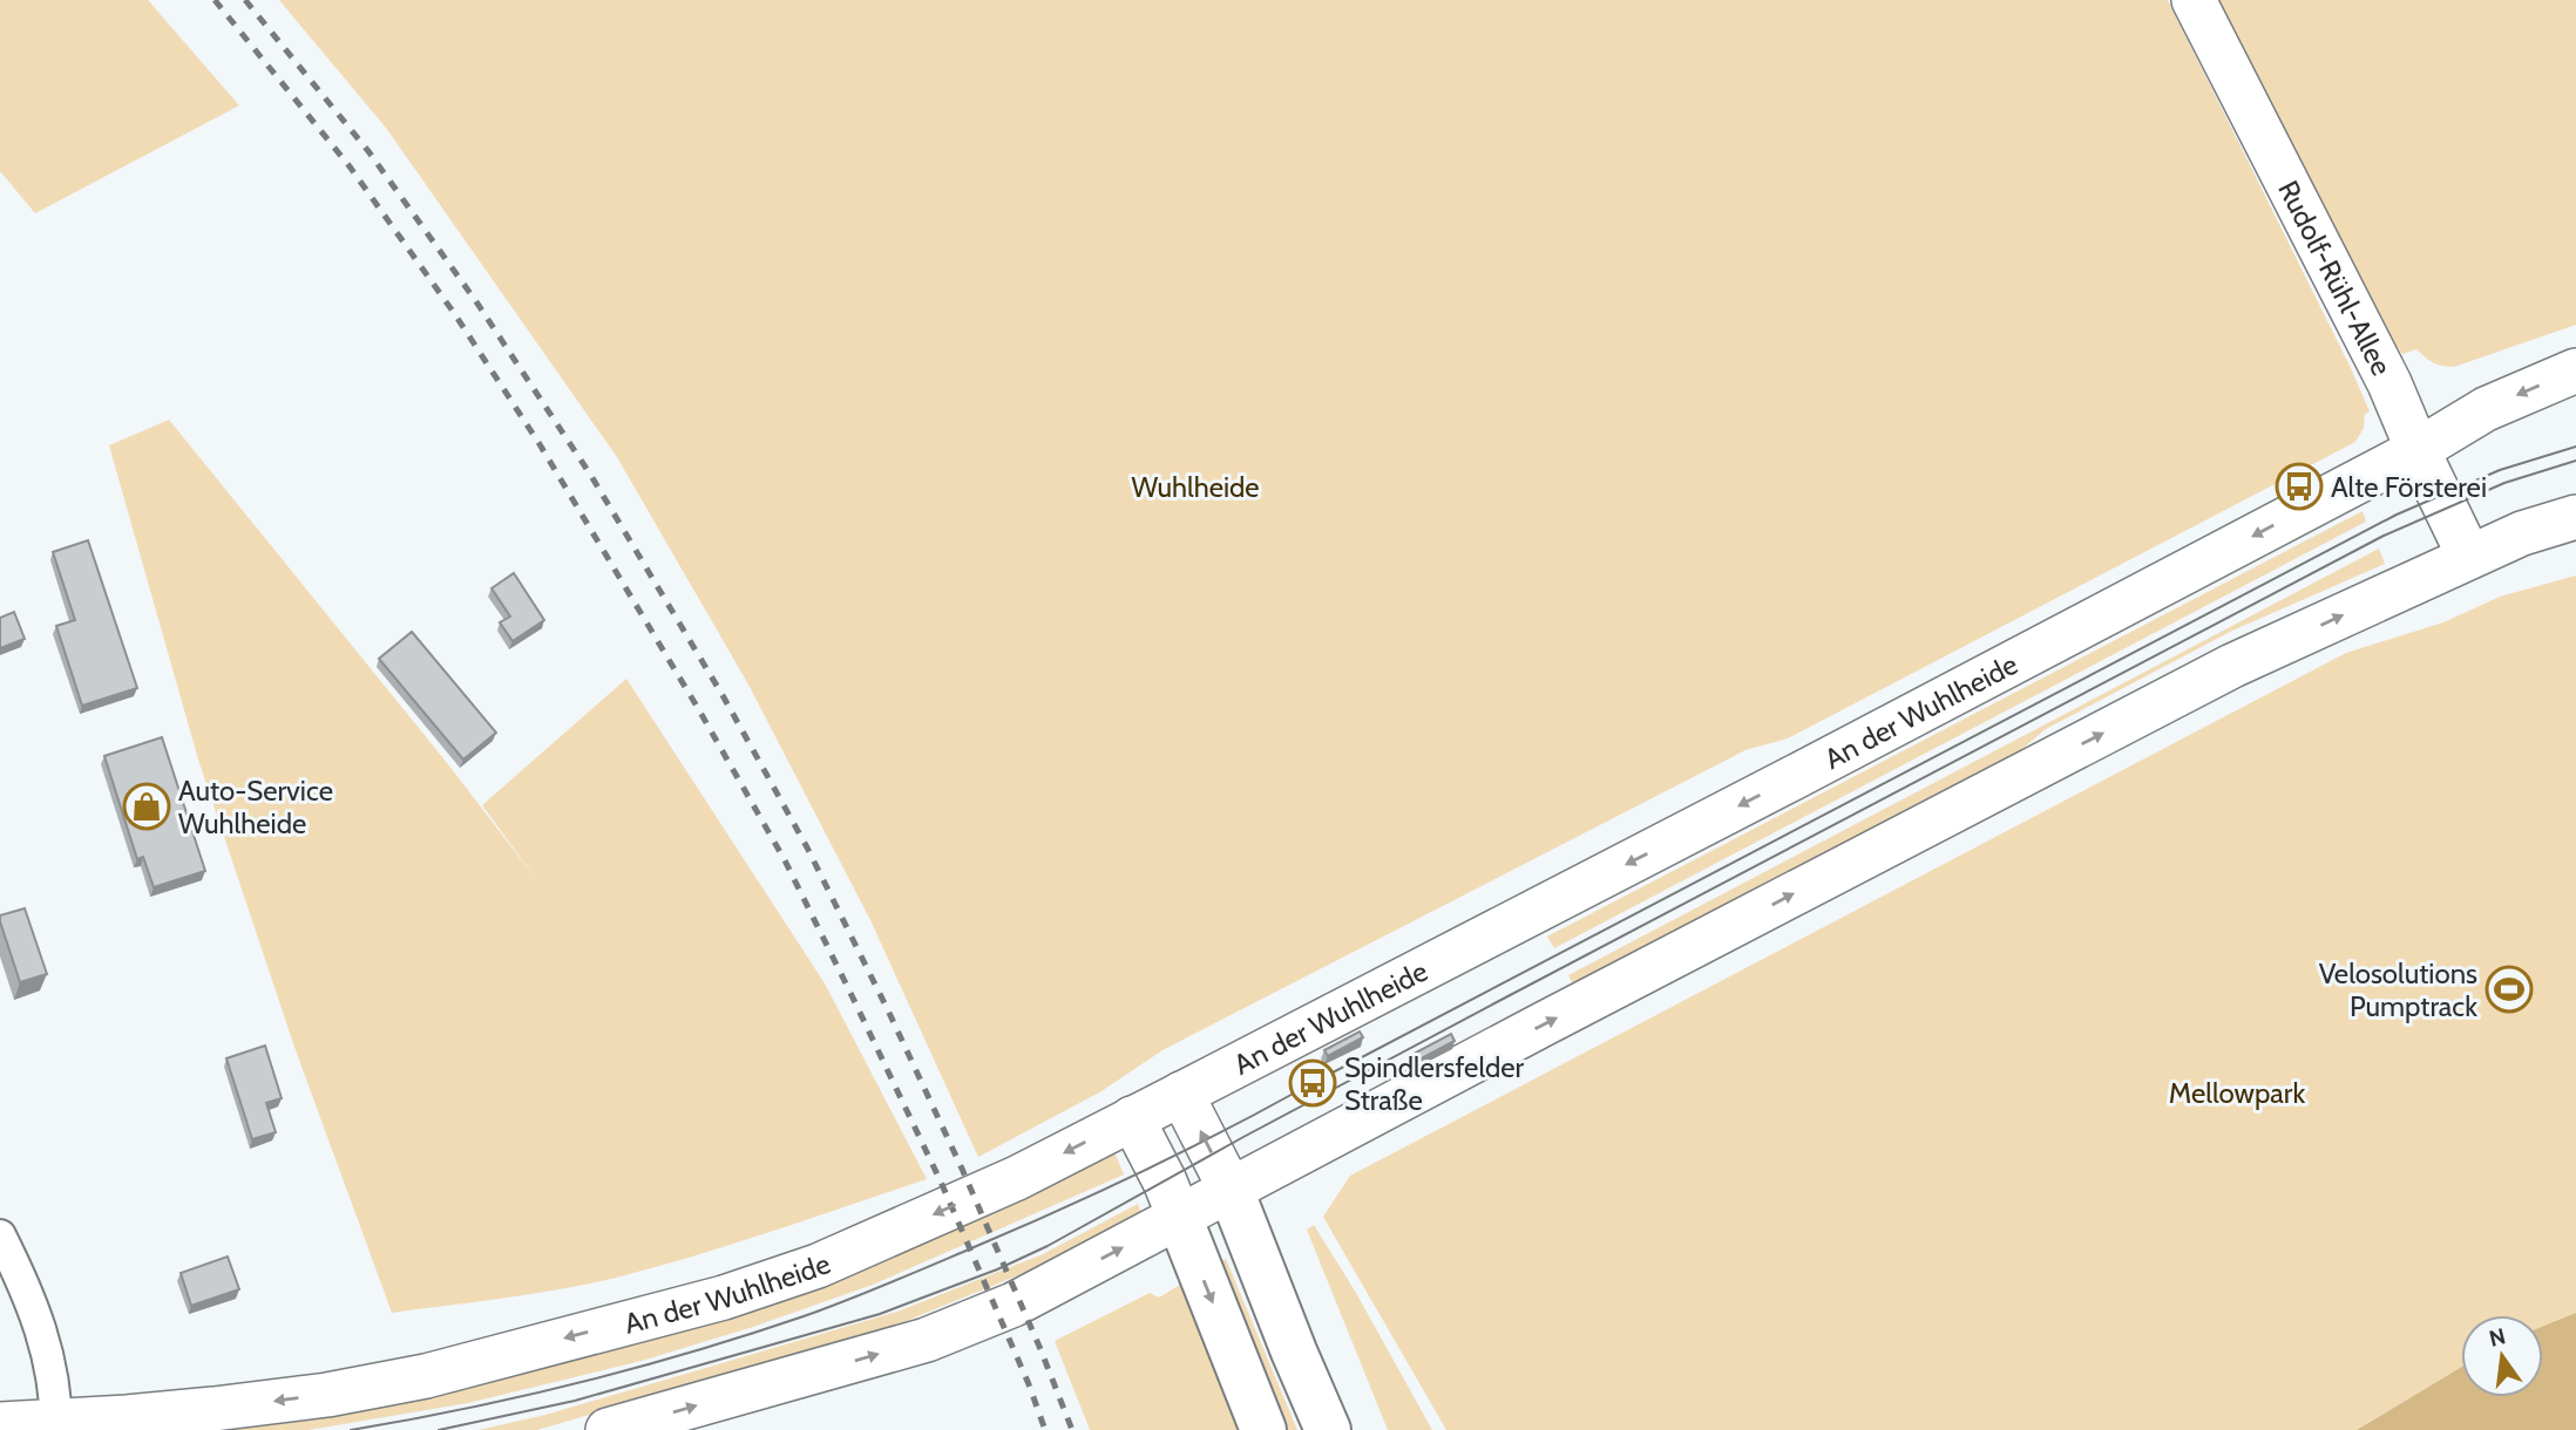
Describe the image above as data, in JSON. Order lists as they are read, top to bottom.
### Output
{
  "streets": {
    "main road": ["Rudolf-Rühl-Allee", "An der Wuhlheide"]
  },
  "crossings": [
    ["Rudolf-Rühl-Allee", "An der Wuhlheide"]
  ],
  "parks": ["Wuhlheide", "Mellowpark"],
  "places": {
    "bus stop": ["Alte Försterei", "Spindlersfelder Straße"],
    "shop": ["Auto-Service Wuhlheide"],
    "sports": ["Velosolutions Pumptrack"]
  },
  "north": "top"
}
